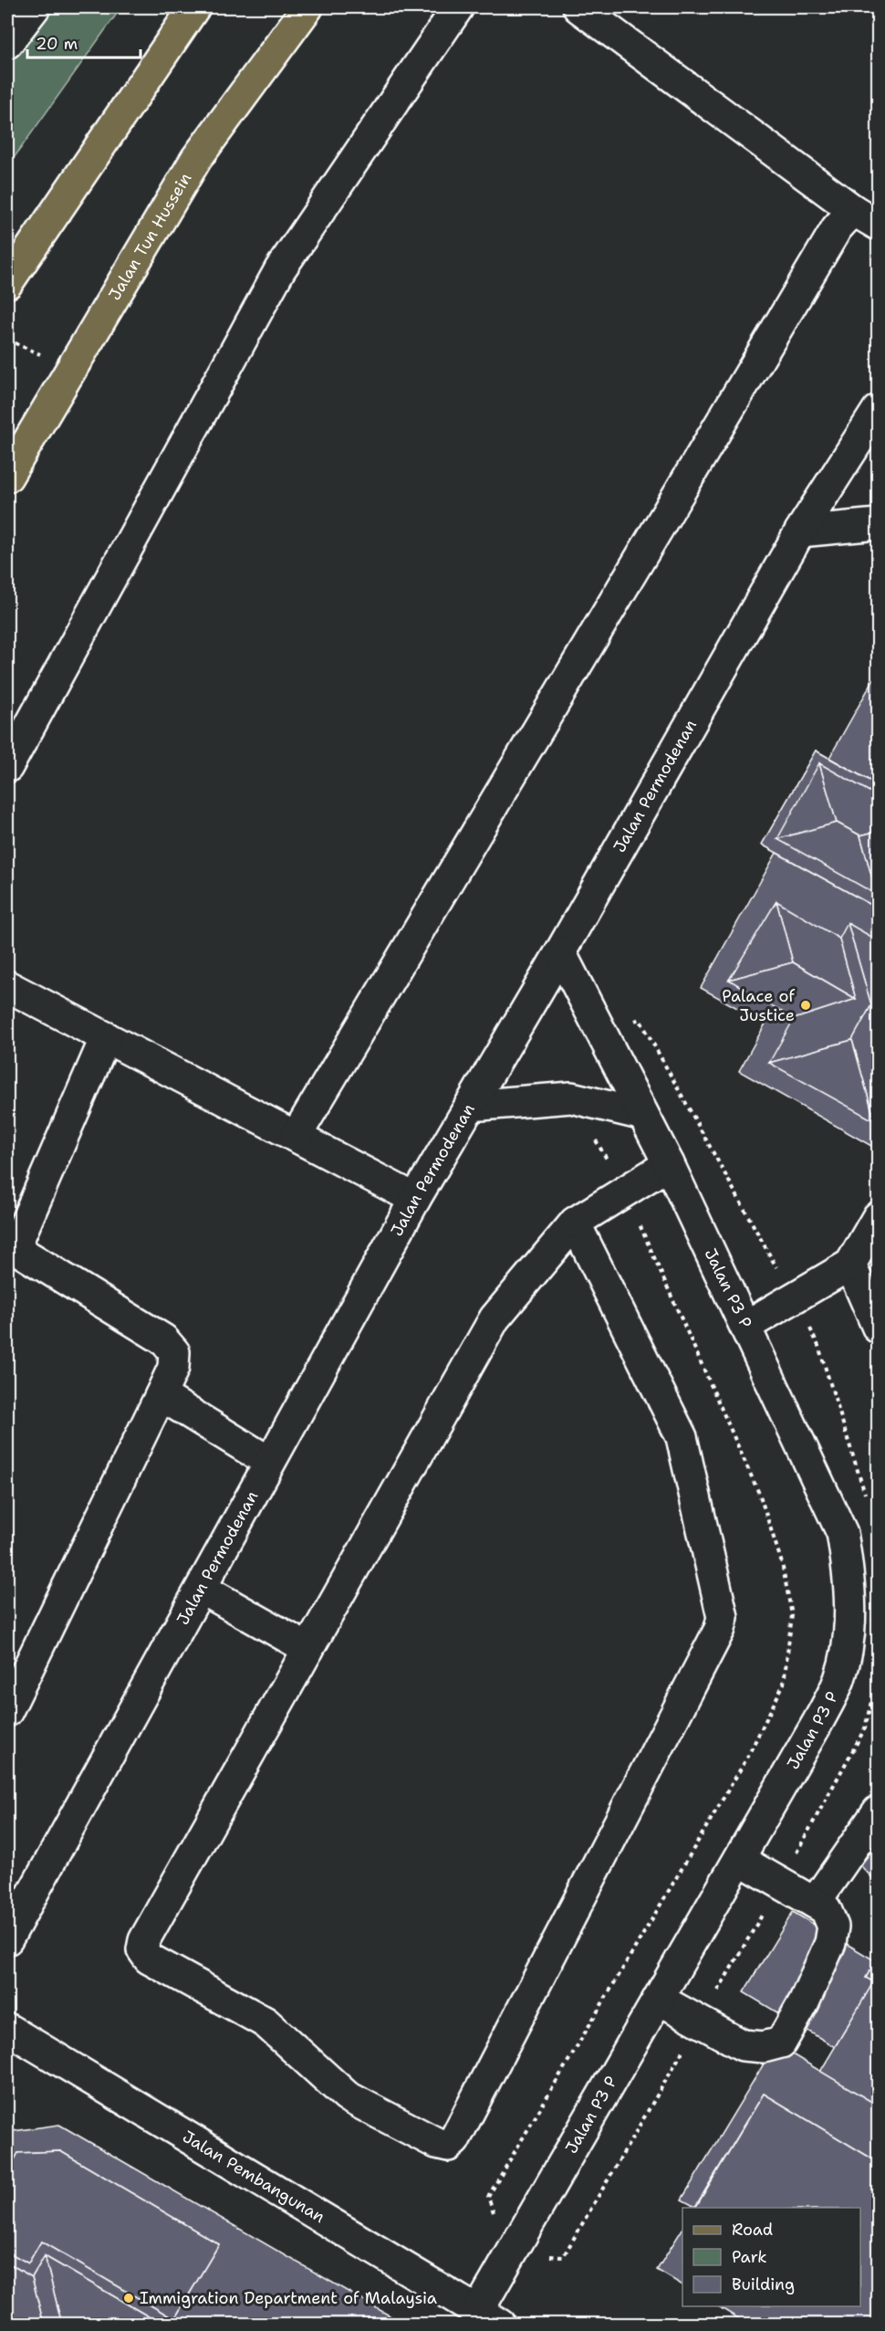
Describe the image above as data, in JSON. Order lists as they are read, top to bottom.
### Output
{
  "streets": {
    "main road": ["Jalan Tun Hussein"],
    "street": ["Jalan Permodenan", "Jalan P3 P", "Jalan Pembangunan"]
  },
  "crossings": [
    ["Jalan Permodenan", "Jalan P3 P"],
    ["Jalan P3 P", "Jalan Pembangunan"]
  ],
  "places": ["Palace of Justice", "Immigration Department of Malaysia"],
  "legend": ["Road", "Park", "Building"],
  "scale_bar": "20 m"
}
